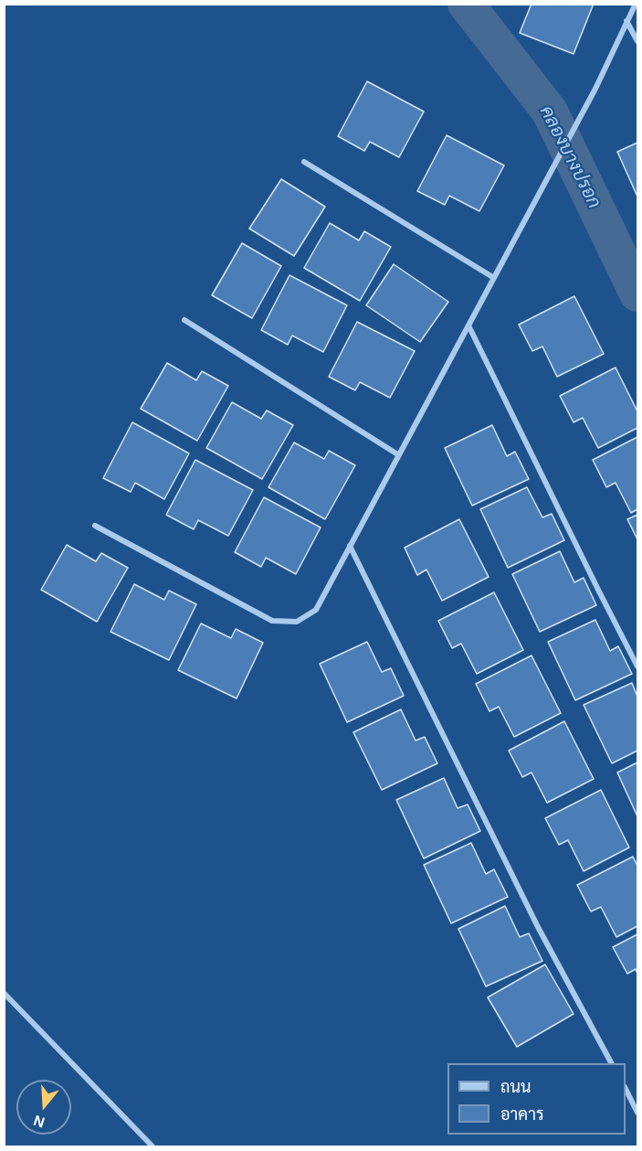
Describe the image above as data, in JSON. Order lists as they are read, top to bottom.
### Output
{
  "water": ["คลองบางปรอก"],
  "legend": ["ถนน", "อาคาร"],
  "north": "bottom"
}
